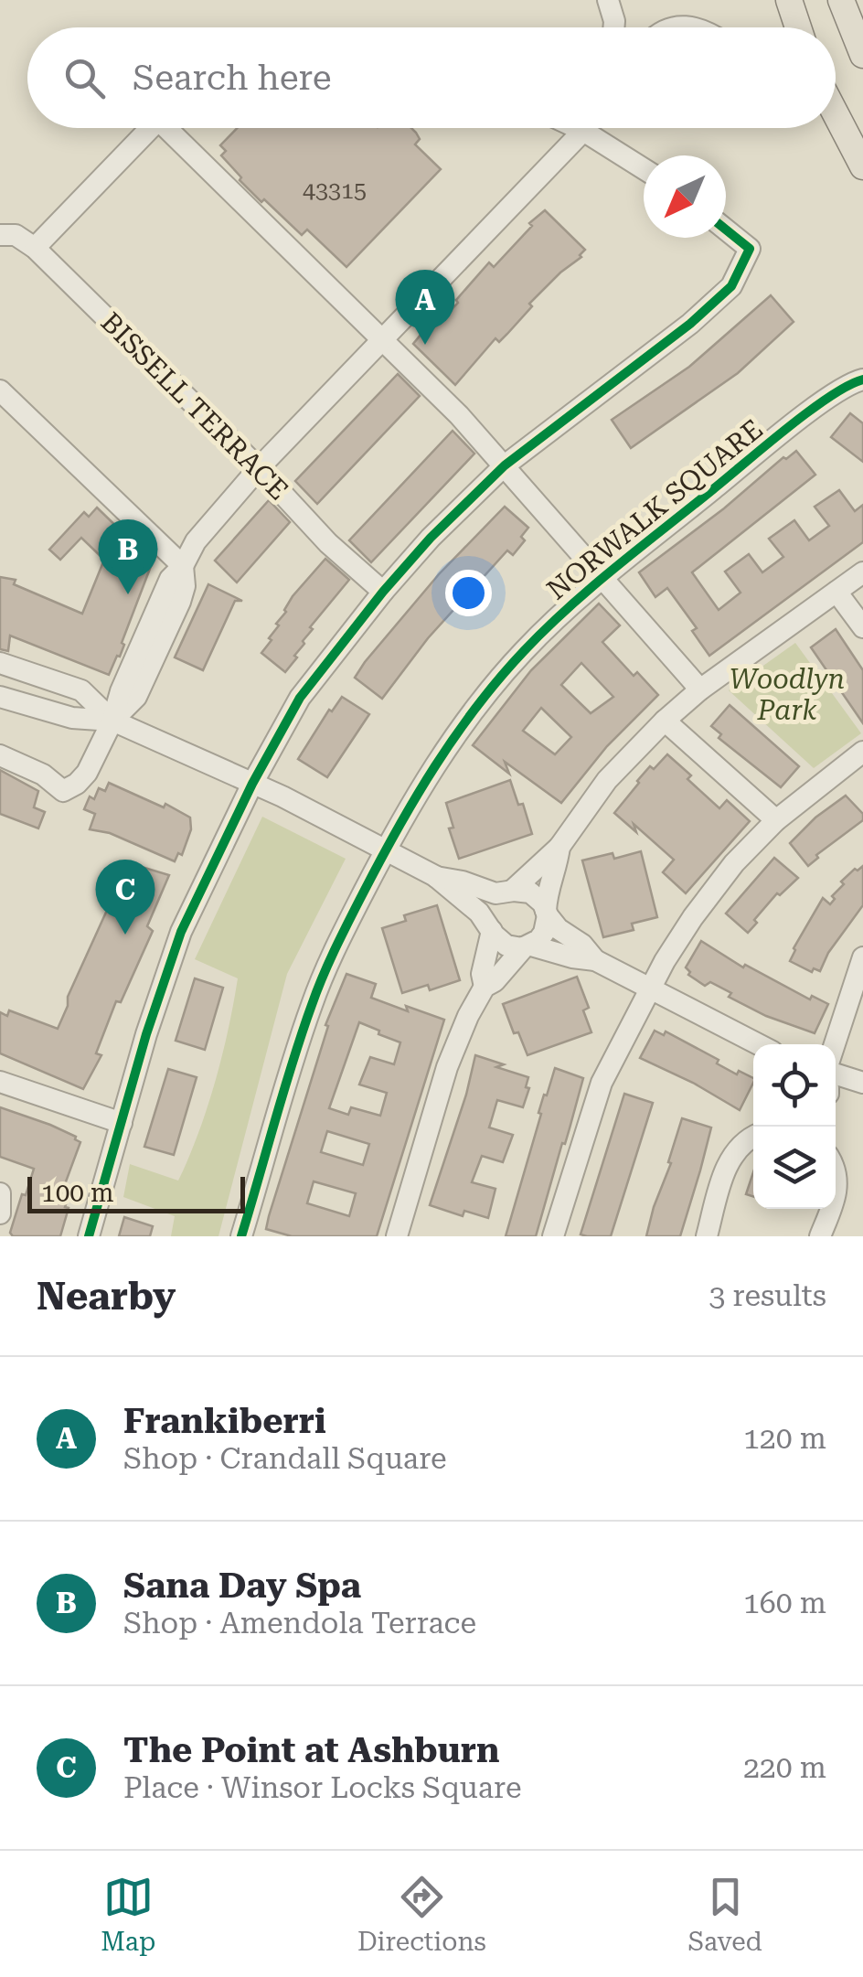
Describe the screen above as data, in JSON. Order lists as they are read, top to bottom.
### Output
{
  "streets": {
    "street": ["BISSELL TERRACE", "NORWALK SQUARE"]
  },
  "parks": ["Woodlyn Park"],
  "house_numbers": ["43315"],
  "scale_bar": "100 m",
  "north": "bottom left",
  "page": {
    "search": "Search here",
    "pins": ["A", "B", "C"],
    "scale": "100 m",
    "heading": ["Nearby", "3 results"],
    "list": [
      {
        "mark": "A",
        "name": "Frankiberri",
        "note": "Shop · Crandall Square",
        "value": "120 m"
      },
      {
        "mark": "B",
        "name": "Sana Day Spa",
        "note": "Shop · Amendola Terrace",
        "value": "160 m"
      },
      {
        "mark": "C",
        "name": "The Point at Ashburn",
        "note": "Place · Winsor Locks Square",
        "value": "220 m"
      }
    ],
    "nav": ["Map", "Directions", "Saved"]
  }
}
